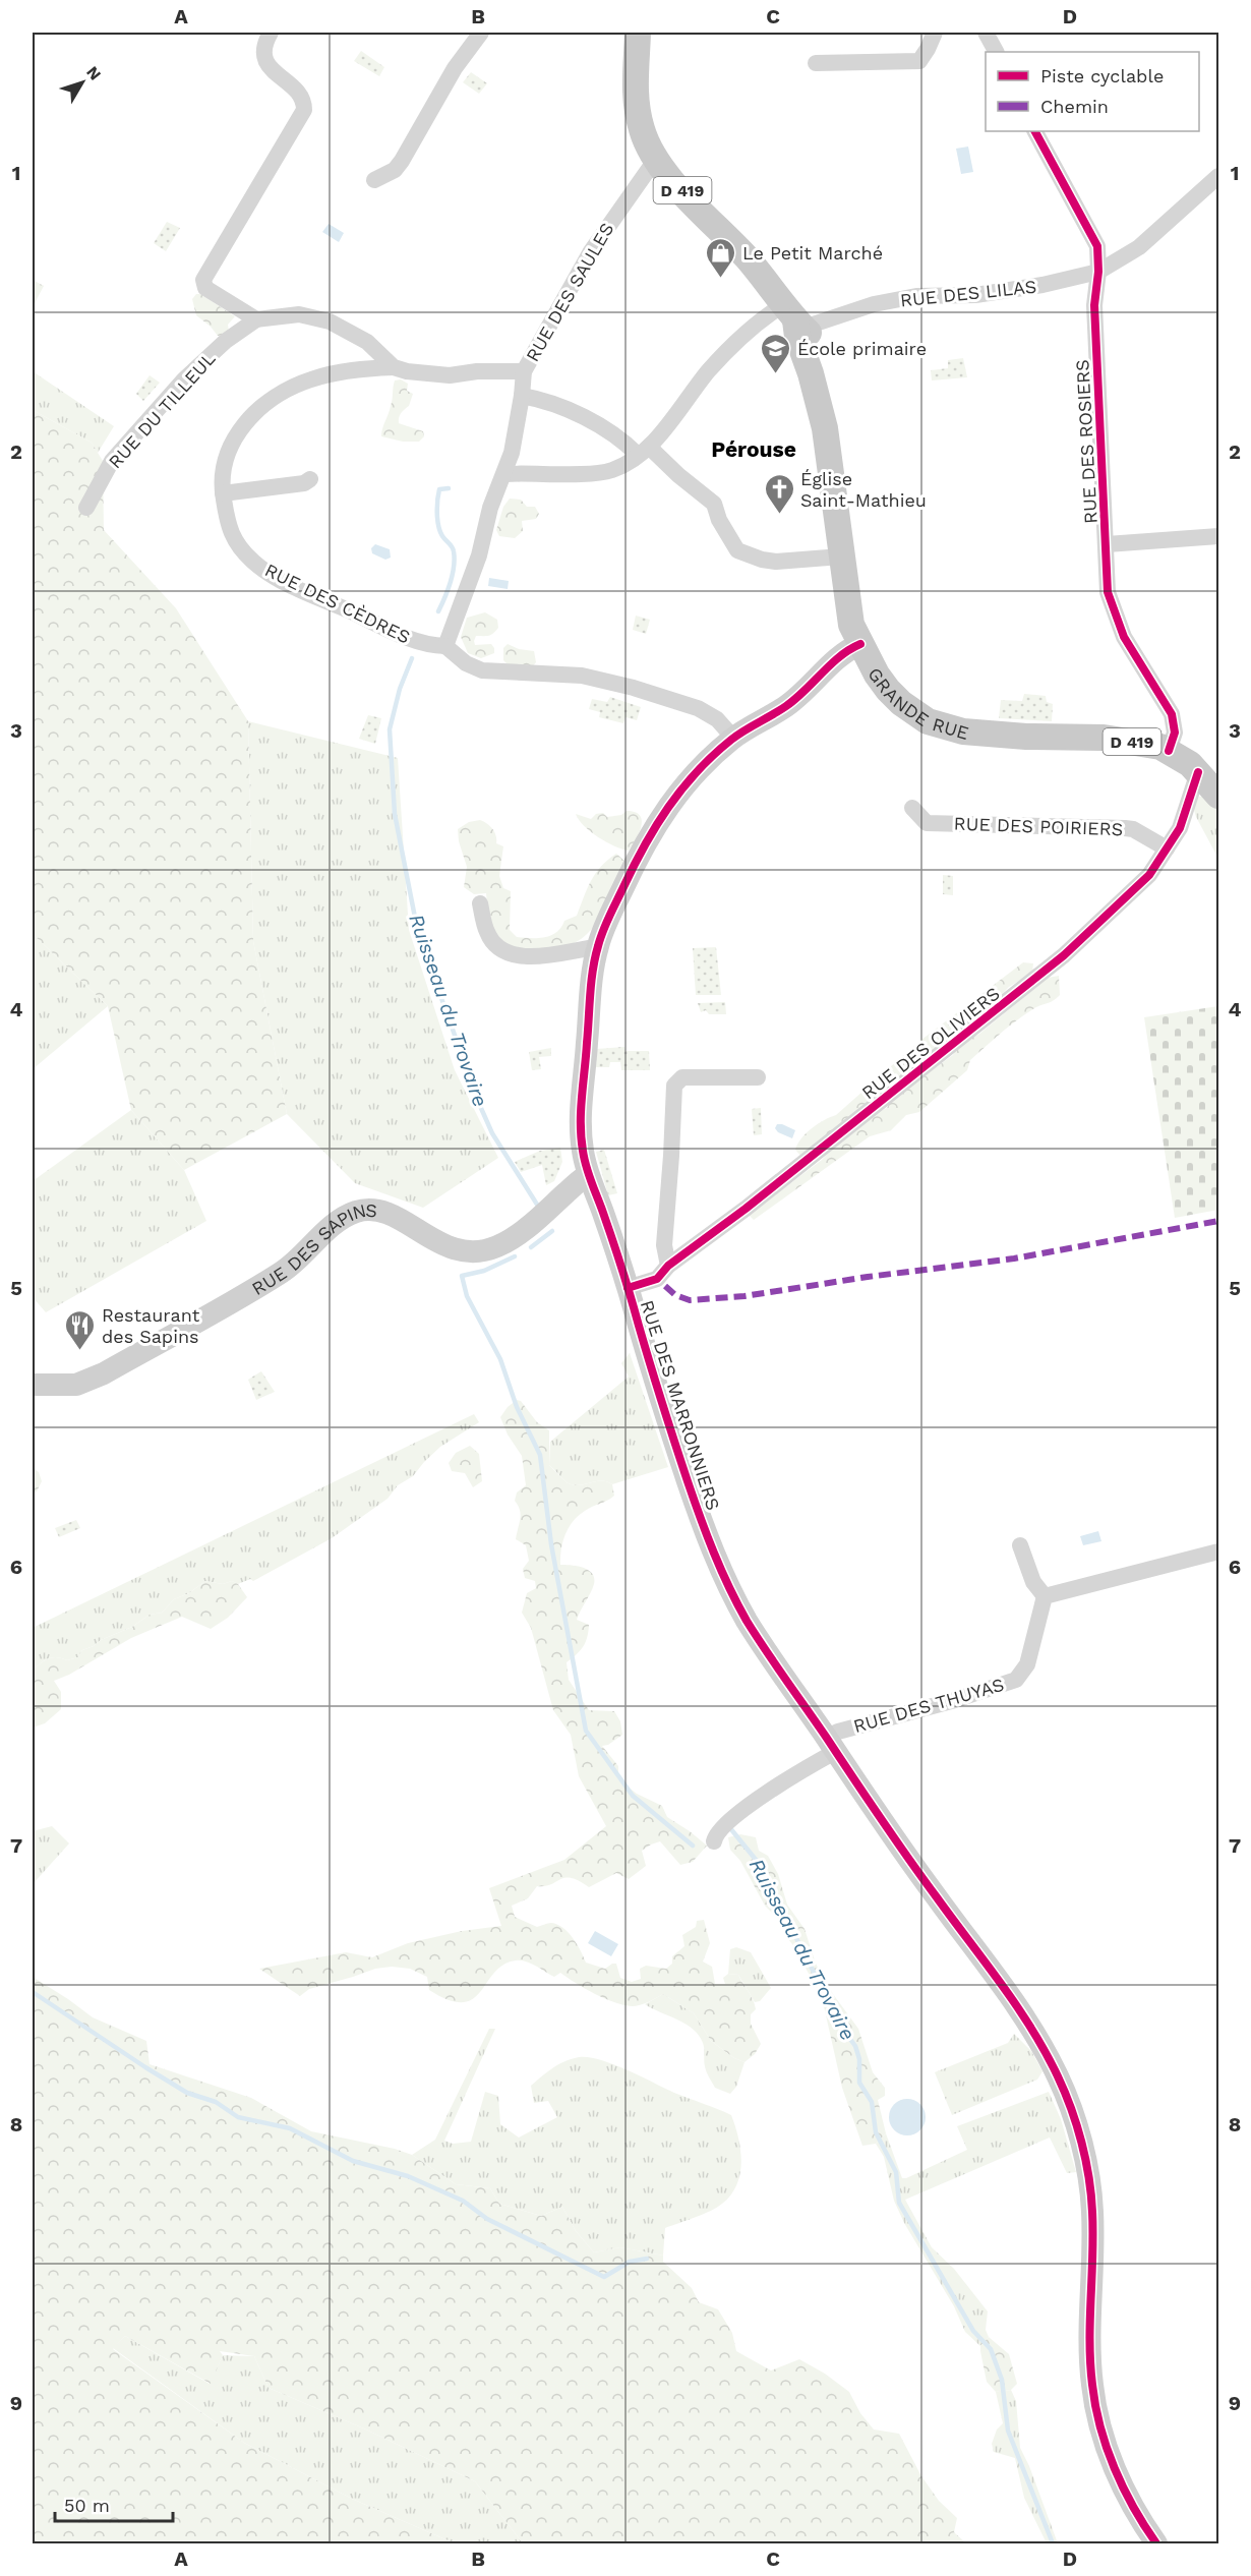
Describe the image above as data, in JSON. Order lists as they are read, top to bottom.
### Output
{
  "streets": {
    "main road": ["D 419", "GRANDE RUE"],
    "street": [
      "RUE DES SAULES",
      "RUE DES LILAS",
      "RUE DU TILLEUL",
      "RUE DES ROSIERS",
      "RUE DES CÈDRES",
      "RUE DES POIRIERS",
      "RUE DES OLIVIERS",
      "RUE DES SAPINS",
      "RUE DES MARRONNIERS",
      "RUE DES THUYAS"
    ]
  },
  "crossings": [
    ["RUE DES SAULES", "RUE DES CÈDRES"],
    ["RUE DES SAULES", "GRANDE RUE"],
    ["RUE DES LILAS", "RUE DES ROSIERS"],
    ["RUE DES LILAS", "GRANDE RUE"],
    ["RUE DU TILLEUL", "RUE DES CÈDRES"],
    ["RUE DES ROSIERS", "GRANDE RUE"],
    ["GRANDE RUE", "RUE DES OLIVIERS"],
    ["GRANDE RUE", "RUE DES MARRONNIERS"],
    ["RUE DES POIRIERS", "RUE DES OLIVIERS"],
    ["RUE DES OLIVIERS", "RUE DES MARRONNIERS"],
    ["RUE DES SAPINS", "RUE DES MARRONNIERS"],
    ["RUE DES MARRONNIERS", "RUE DES THUYAS"]
  ],
  "districts": ["Pérouse"],
  "water": ["Ruisseau du Trovaire"],
  "places": {
    "shop": ["Le Petit Marché"],
    "school or university": ["École primaire"],
    "church": ["Église Saint-Mathieu"],
    "restaurant": ["Restaurant des Sapins"]
  },
  "legend": ["Piste cyclable", "Chemin"],
  "scale_bar": "50 m",
  "north": "top right",
  "grid": {
    "columns": [
      "A",
      "B",
      "C",
      "D"
    ],
    "rows": [
      "1",
      "2",
      "3",
      "4",
      "5",
      "6",
      "7",
      "8",
      "9"
    ]
  }
}
